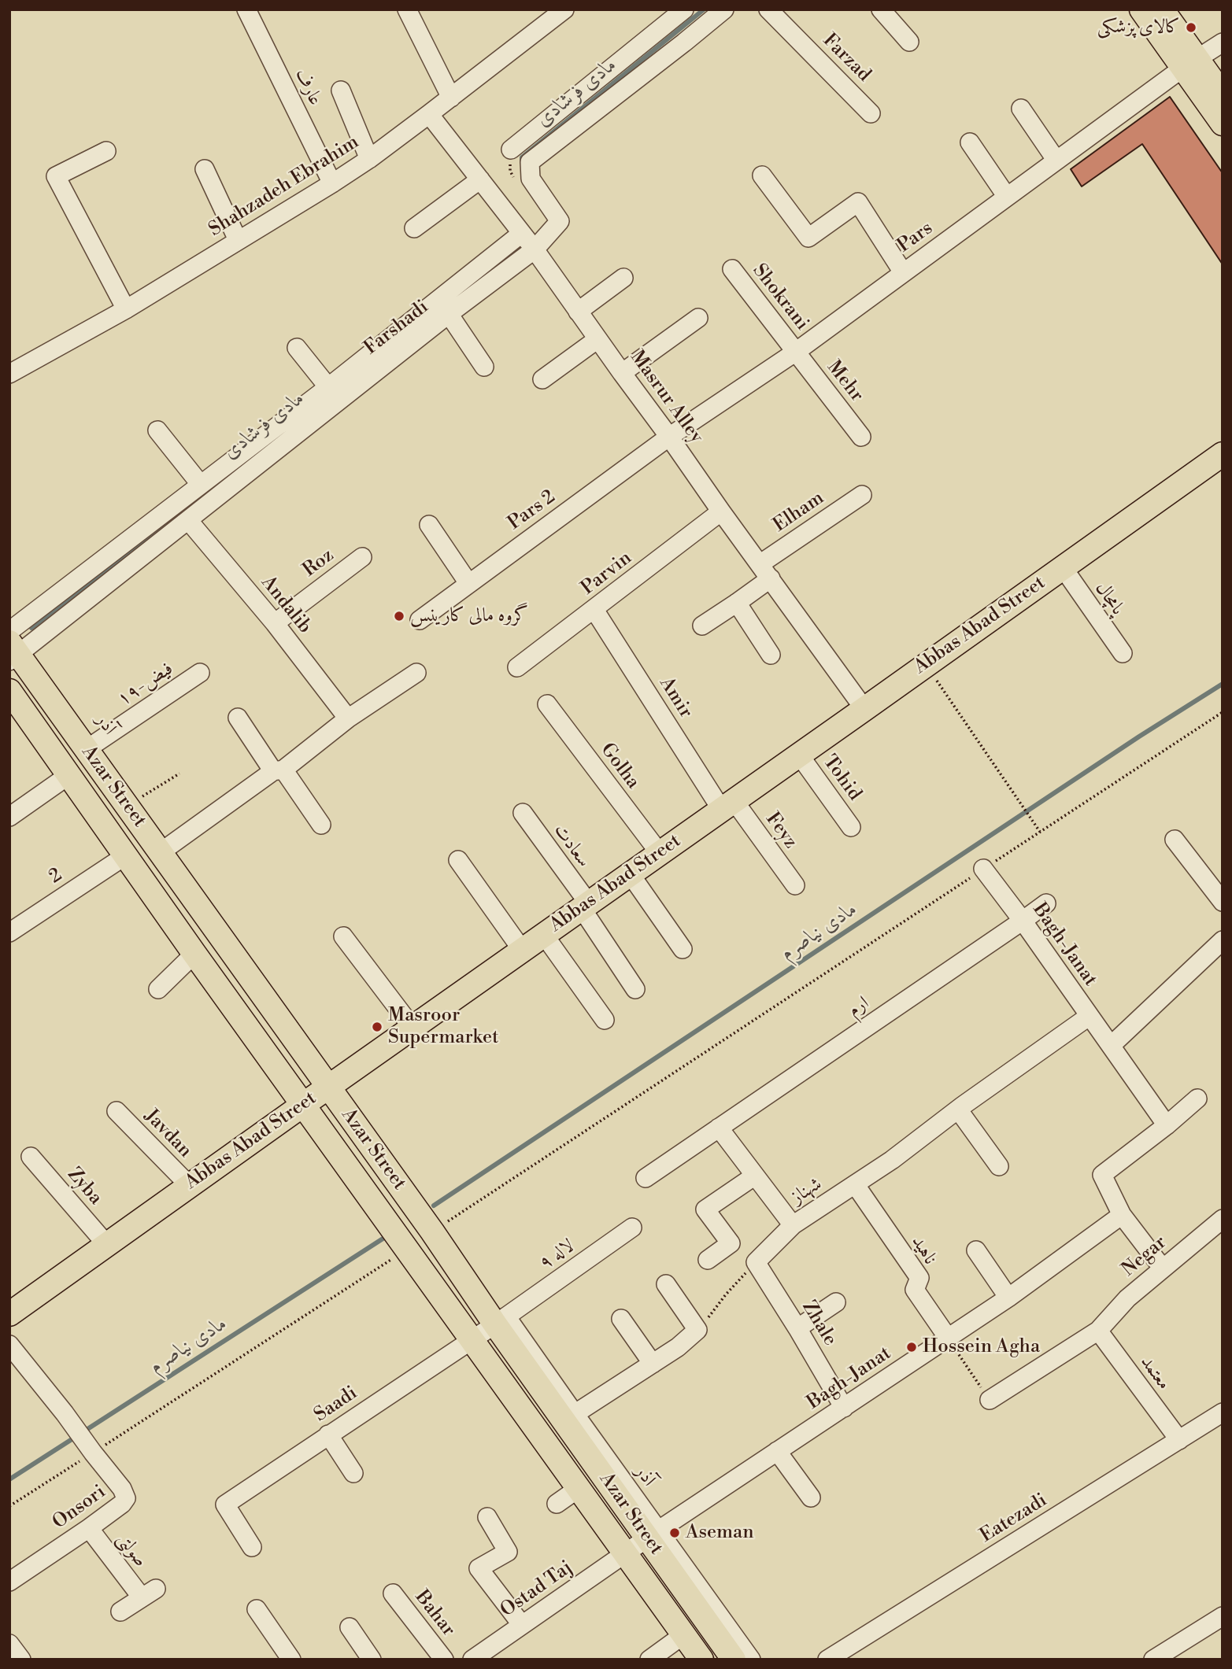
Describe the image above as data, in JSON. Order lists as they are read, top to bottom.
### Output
{
  "streets": {
    "main road": ["Abbas Abad Street", "Azar Street"],
    "street": [
      "Farzad",
      "عارف",
      "Shahzadeh Ebrahim",
      "Pars",
      "Shokrani",
      "Farshadi",
      "Mehr",
      "Masrur Alley",
      "Pars 2",
      "Elham",
      "Roz",
      "Parvin",
      "پامچال",
      "Andalib",
      "۱۹-فیض",
      "Amir",
      "آذر",
      "Golha",
      "Tohid",
      "Feyz",
      "سعادت",
      "2",
      "Bagh-Janat",
      "ارم",
      "Javdan",
      "Zyba",
      "شهناز",
      "ناهید",
      "۹ لاله",
      "Negar",
      "Zhale",
      "معتمد",
      "Saadi",
      "Onsori",
      "Eatezadi",
      "صولتی",
      "Ostad Taj",
      "Bahar"
    ]
  },
  "crossings": [
    ["عارف", "Shahzadeh Ebrahim"],
    ["Shahzadeh Ebrahim", "Masrur Alley"],
    ["Pars", "Shokrani"],
    ["Pars", "Mehr"],
    ["Pars", "Masrur Alley"],
    ["Pars", "Pars 2"],
    ["Shokrani", "Mehr"],
    ["Farshadi", "Masrur Alley"],
    ["Farshadi", "Andalib"],
    ["Farshadi", "Azar Street"],
    ["Masrur Alley", "Pars 2"],
    ["Masrur Alley", "Elham"],
    ["Masrur Alley", "Parvin"],
    ["Masrur Alley", "Abbas Abad Street"],
    ["Roz", "Andalib"],
    ["Parvin", "Amir"],
    ["پامچال", "Abbas Abad Street"],
    ["Abbas Abad Street", "Amir"],
    ["Abbas Abad Street", "Golha"],
    ["Abbas Abad Street", "Tohid"],
    ["Abbas Abad Street", "Azar Street"],
    ["Abbas Abad Street", "Feyz"],
    ["Abbas Abad Street", "سعادت"],
    ["Abbas Abad Street", "Javdan"],
    ["Abbas Abad Street", "Zyba"],
    ["۱۹-فیض", "آذر"],
    ["۱۹-فیض", "Azar Street"],
    ["Amir", "Feyz"],
    ["آذر", "Azar Street"],
    ["Azar Street", "2"],
    ["Azar Street", "Bagh-Janat"],
    ["Azar Street", "۹ لاله"],
    ["Azar Street", "Saadi"],
    ["Azar Street", "Ostad Taj"],
    ["Bagh-Janat", "ارم"],
    ["Bagh-Janat", "شهناز"],
    ["Bagh-Janat", "ناهید"],
    ["Bagh-Janat", "Zhale"],
    ["Bagh-Janat", "Ostad Taj"],
    ["شهناز", "ناهید"],
    ["شهناز", "Zhale"],
    ["۹ لاله", "Saadi"],
    ["Negar", "معتمد"],
    ["معتمد", "Eatezadi"],
    ["Onsori", "صولتی"]
  ],
  "water": ["مادی فرشادی", "مادی نیاصرم"],
  "places": [
    "کالای پزشکی",
    "گروه مالی کارینس",
    "Masroor Supermarket",
    "Hossein Agha",
    "Aseman"
  ]
}
